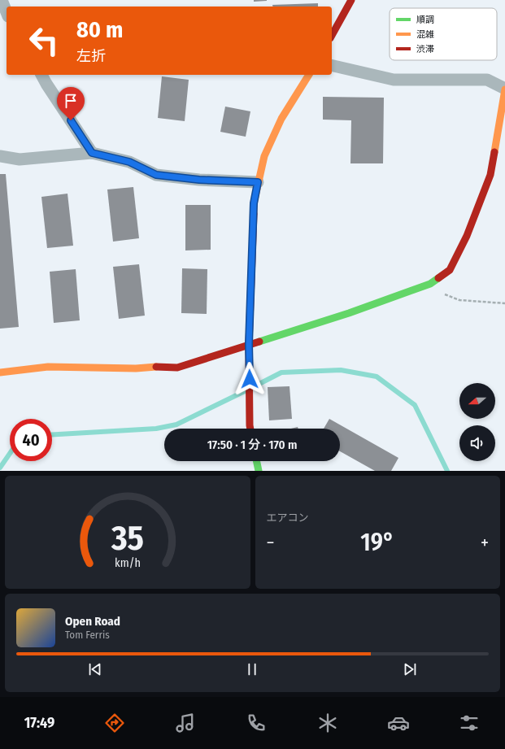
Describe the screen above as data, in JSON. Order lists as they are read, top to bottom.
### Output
{
  "legend": ["順調", "混雑", "渋滞"],
  "north": "left",
  "page": {
    "turn": ["80 m", "左折"],
    "limit": "40",
    "trip": "17:50 · 1 分 · 170 m",
    "tile": "エアコン",
    "heat": ["−", "19°", "+"],
    "song": ["Open Road", "Tom Ferris"],
    "tabs": "17:49",
    "gauge": ["35", "km/h"]
  }
}
